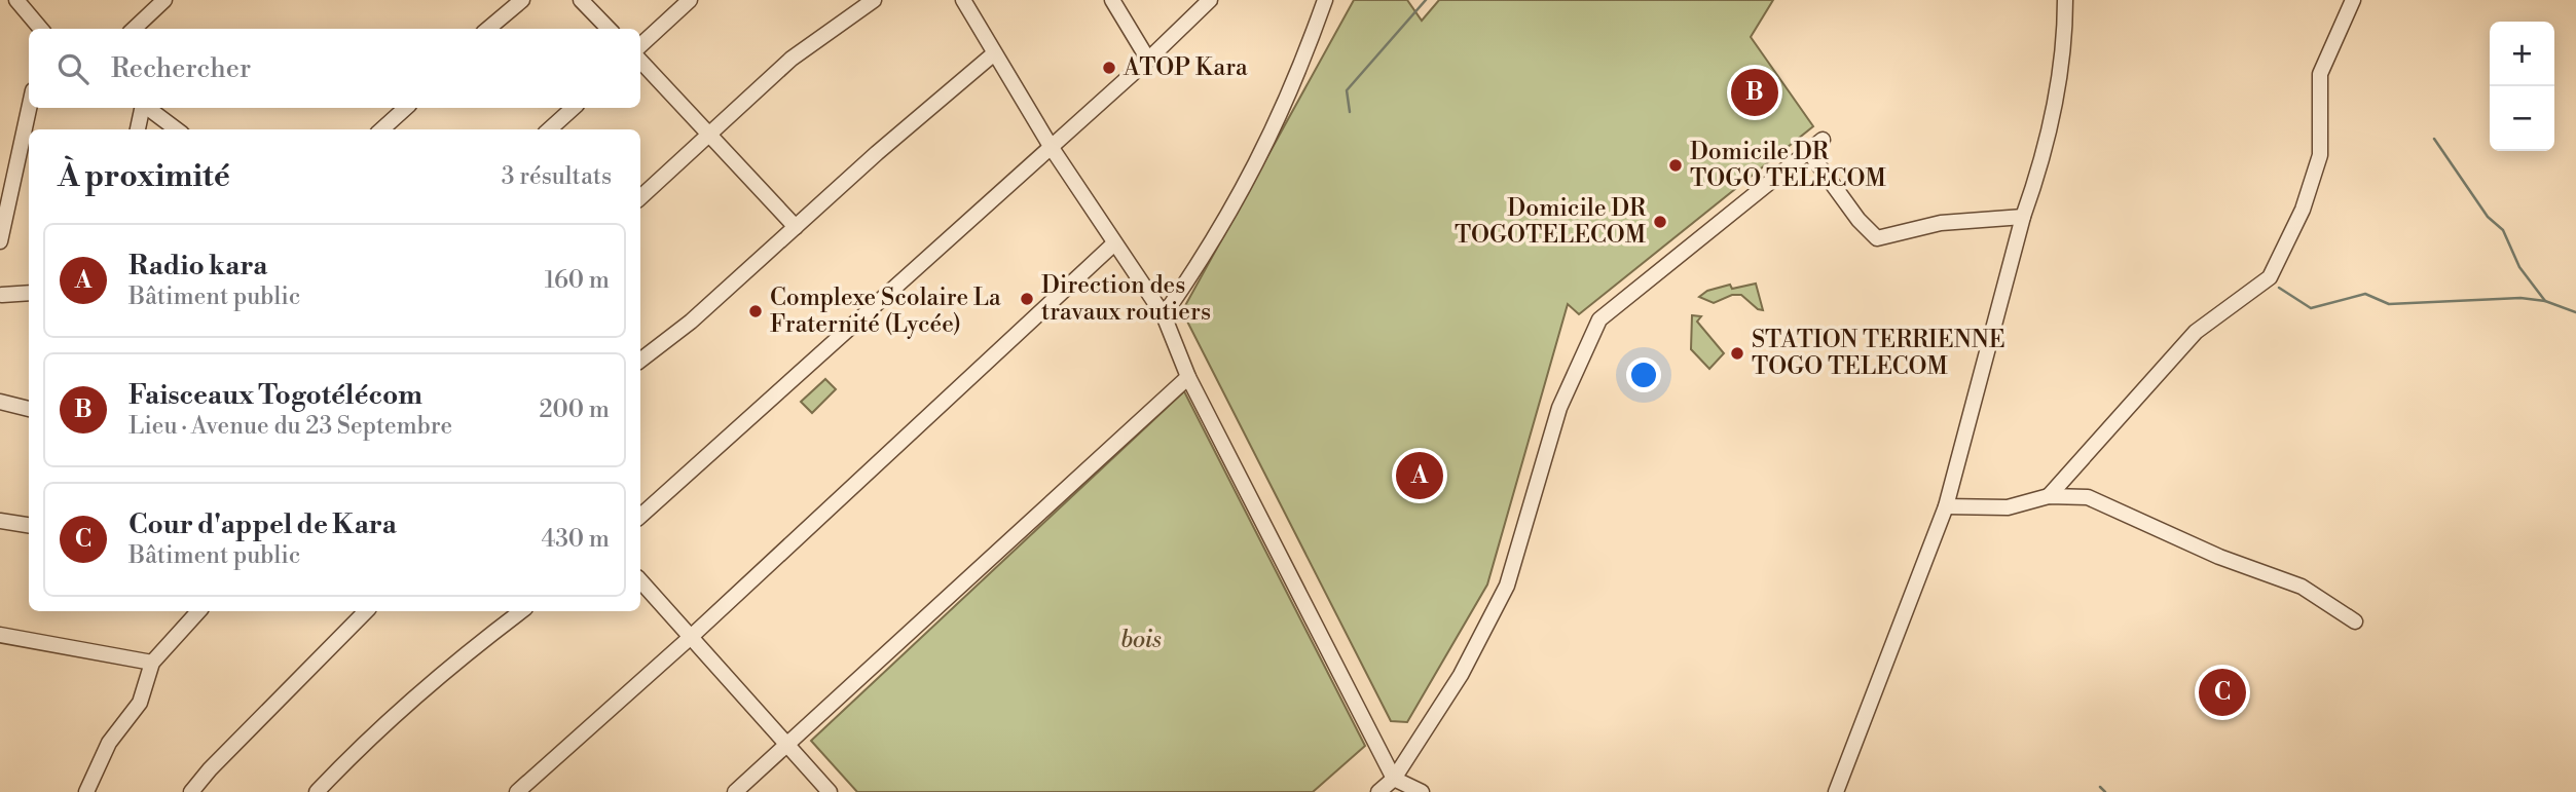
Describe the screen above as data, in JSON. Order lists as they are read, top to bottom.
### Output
{
  "parks": ["bois"],
  "places": [
    "ATOP Kara",
    "Domicile DR TOGO TELECOM",
    "Domicile DR TOGOTELECOM",
    "Direction des travaux routiers",
    "Complexe Scolaire La Fraternité (Lycée)",
    "STATION TERRIENNE TOGO TELECOM"
  ],
  "page": {
    "map_buttons": ["+", "−"],
    "search": "Rechercher",
    "pins": ["B", "A", "C"],
    "heading": ["À proximité", "3 résultats"],
    "list": [
      {
        "mark": "A",
        "name": "Radio kara",
        "note": "Bâtiment public",
        "value": "160 m"
      },
      {
        "mark": "B",
        "name": "Faisceaux Togotélécom",
        "note": "Lieu · Avenue du 23 Septembre",
        "value": "200 m"
      },
      {
        "mark": "C",
        "name": "Cour d'appel de Kara",
        "note": "Bâtiment public",
        "value": "430 m"
      }
    ]
  }
}
